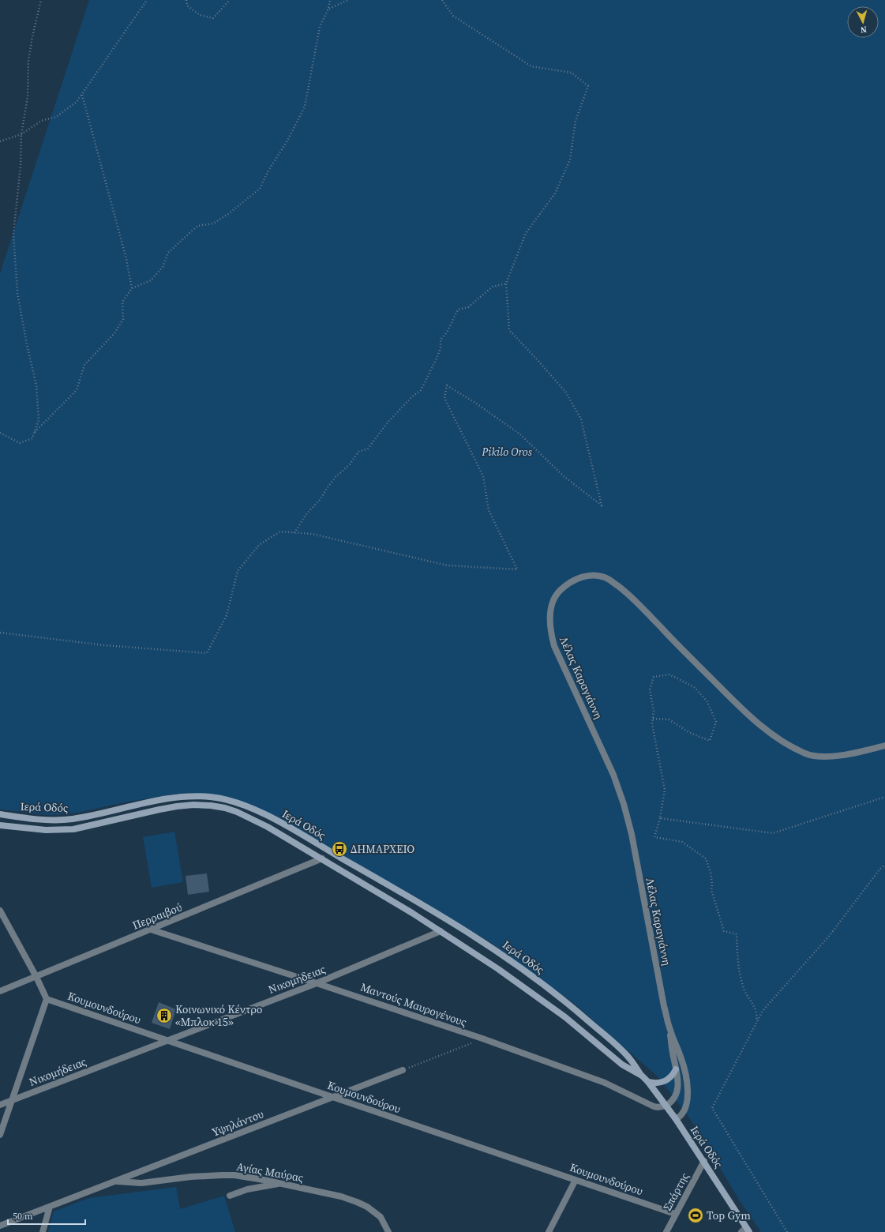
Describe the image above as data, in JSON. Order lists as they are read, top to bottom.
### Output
{
  "streets": {
    "main road": ["Ιερά Οδός"],
    "street": [
      "Λέλας Καραγιάννη",
      "Περραιβού",
      "Νικομήδειας",
      "Μαντούς Μαυρογένους",
      "Κουμουνδούρου",
      "Υψηλάντου",
      "Αγίας Μαύρας",
      "Σπάρτης"
    ]
  },
  "crossings": [
    ["Λέλας Καραγιάννη", "Ιερά Οδός"],
    ["Λέλας Καραγιάννη", "Μαντούς Μαυρογένους"],
    ["Ιερά Οδός", "Περραιβού"],
    ["Ιερά Οδός", "Νικομήδειας"],
    ["Ιερά Οδός", "Μαντούς Μαυρογένους"],
    ["Ιερά Οδός", "Σπάρτης"],
    ["Περραιβού", "Μαντούς Μαυρογένους"],
    ["Νικομήδειας", "Μαντούς Μαυρογένους"],
    ["Νικομήδειας", "Κουμουνδούρου"],
    ["Κουμουνδούρου", "Υψηλάντου"],
    ["Κουμουνδούρου", "Σπάρτης"],
    ["Υψηλάντου", "Αγίας Μαύρας"]
  ],
  "parks": ["Pikilo Oros"],
  "places": {
    "bus stop": ["ΔΗΜΑΡΧΕΙΟ"],
    "building": ["Κοινωνικό Κέντρο «Μπλοκ 15»"],
    "sports": ["Top Gym"]
  },
  "scale_bar": "50 m",
  "north": "bottom"
}
